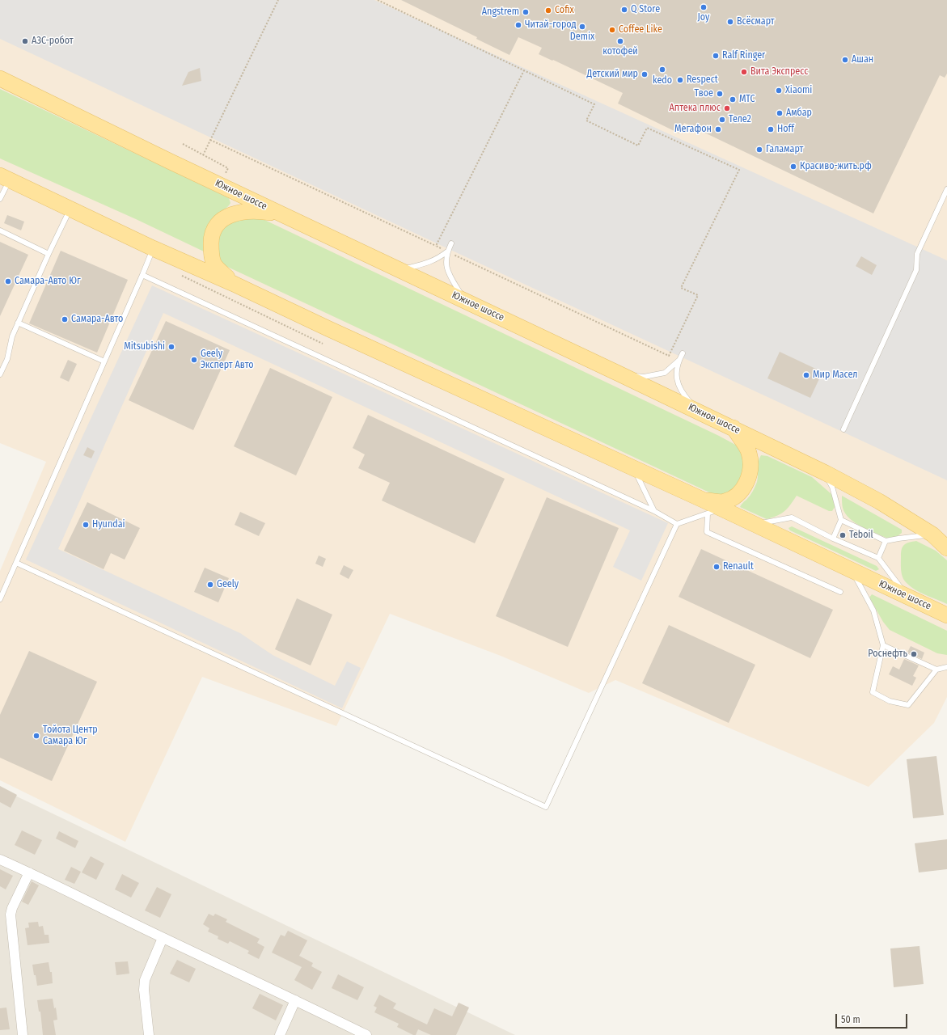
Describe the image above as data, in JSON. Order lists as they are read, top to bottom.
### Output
{
  "streets": {
    "main road": ["Южное шоссе"]
  },
  "places": [
    "Joy",
    "Q Store",
    "Cofix",
    "Angstrem",
    "Всёсмарт",
    "Читай-город",
    "Demix",
    "Coffee Like",
    "АЗС-робот",
    "котофей",
    "Ralf Ringer",
    "Ашан",
    "kedo",
    "Вита Экспресс",
    "Детский мир",
    "Respect",
    "Xiaomi",
    "Твое",
    "МТС",
    "Аптека плюс",
    "Амбар",
    "Теле2",
    "Мегафон",
    "Hoff",
    "Галамарт",
    "Красиво-жить.рф",
    "Самара-Авто Юг",
    "Самара-Авто",
    "Mitsubishi",
    "Geely Эксперт Авто",
    "Мир Масел",
    "Hyundai",
    "Teboil",
    "Renault",
    "Geely",
    "Роснефть",
    "Тойота Центр Самара Юг"
  ],
  "scale_bar": "50 m"
}
